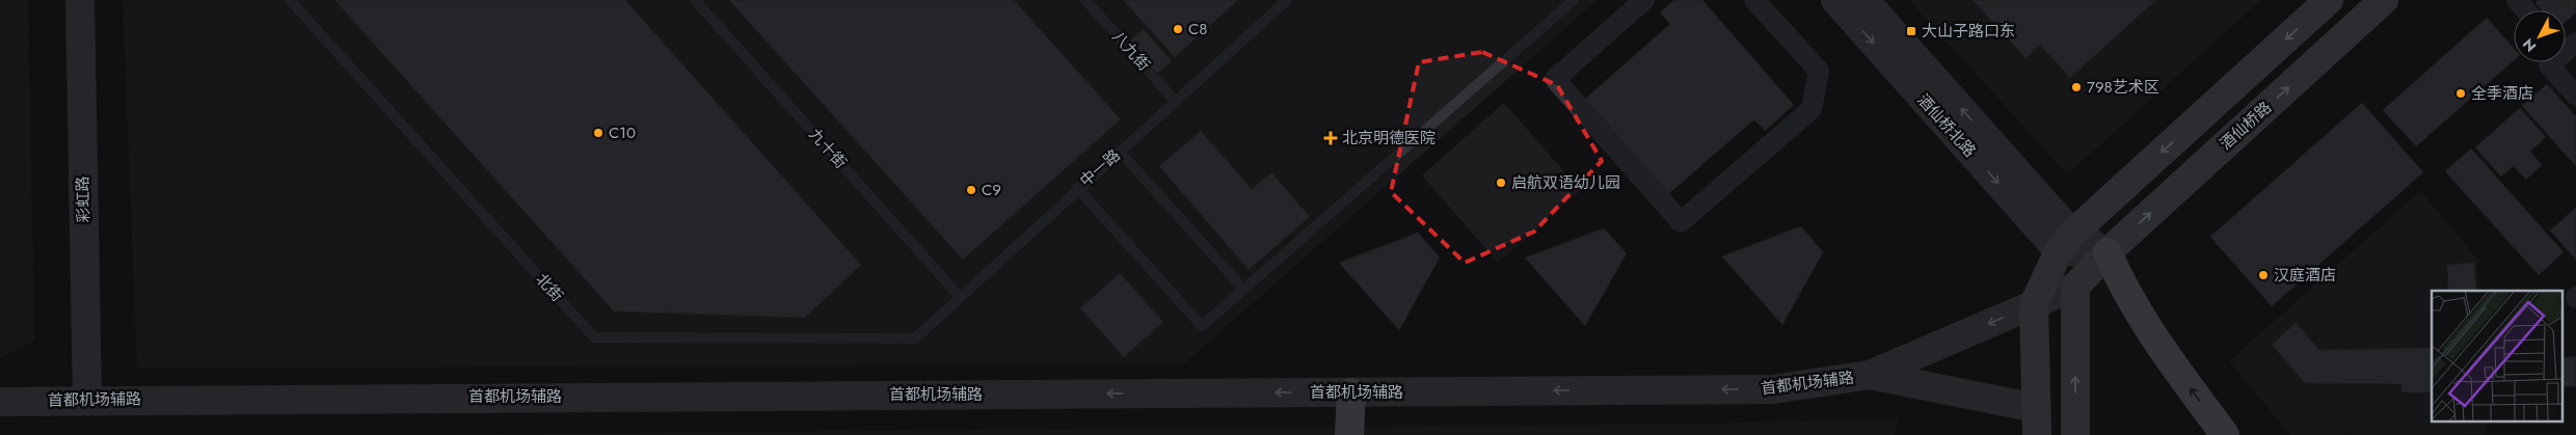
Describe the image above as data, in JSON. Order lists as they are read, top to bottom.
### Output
{
  "streets": {
    "main road": [
      "酒仙桥北路",
      "酒仙桥路",
      "彩虹路",
      "首都机场辅路"
    ],
    "lane": [
      "八九街",
      "九十街",
      "中一路",
      "北街"
    ]
  },
  "crossings": [
    ["八九街", "中一路"],
    ["九十街", "中一路"],
    ["中一路", "北街"],
    ["彩虹路", "首都机场辅路"]
  ],
  "one_way": ["首都机场辅路"],
  "places": {
    "other": [
      "C8",
      "798艺术区",
      "全季酒店",
      "C10",
      "启航双语幼儿园",
      "C9",
      "汉庭酒店"
    ],
    "transit": ["大山子路口东"],
    "health": ["北京明德医院"]
  },
  "north": "bottom left"
}
